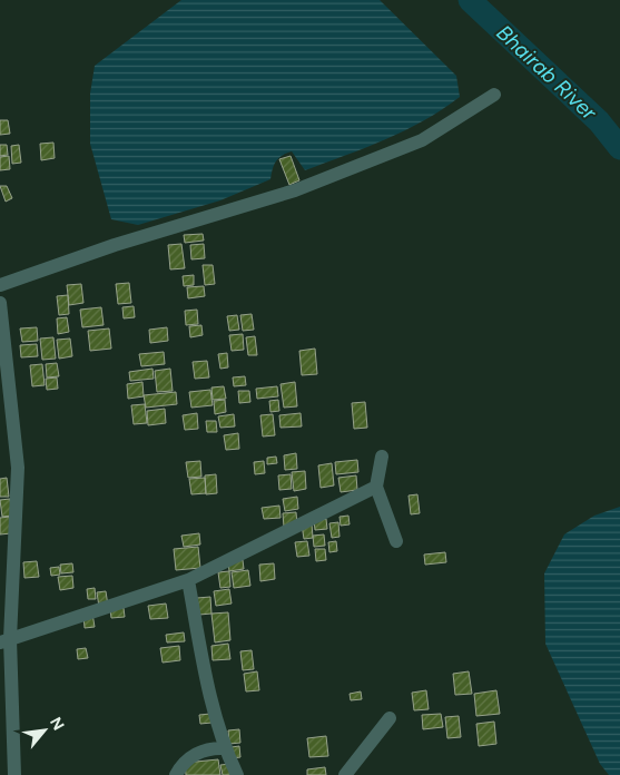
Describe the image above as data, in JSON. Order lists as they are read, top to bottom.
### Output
{
  "water": ["Bhairab River"],
  "north": "top right"
}
